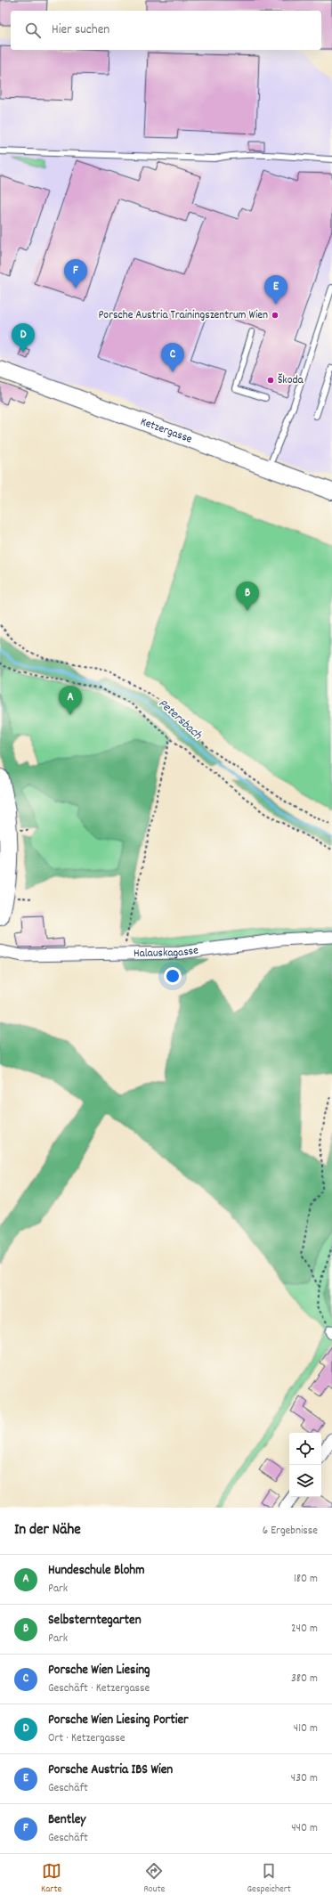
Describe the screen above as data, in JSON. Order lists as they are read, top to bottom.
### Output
{
  "streets": {
    "main road": ["Ketzergasse"],
    "street": ["Halauskagasse"]
  },
  "water": ["Petersbach"],
  "places": ["Porsche Austria Trainingszentrum Wien", "Škoda"],
  "page": {
    "search": "Hier suchen",
    "pins": [
      "F",
      "E",
      "D",
      "C",
      "B",
      "A"
    ],
    "heading": ["In der Nähe", "6 Ergebnisse"],
    "list": [
      {
        "mark": "A",
        "name": "Hundeschule Blohm",
        "note": "Park",
        "value": "180 m"
      },
      {
        "mark": "B",
        "name": "Selbsterntegarten",
        "note": "Park",
        "value": "240 m"
      },
      {
        "mark": "C",
        "name": "Porsche Wien Liesing",
        "note": "Geschäft · Ketzergasse",
        "value": "380 m"
      },
      {
        "mark": "D",
        "name": "Porsche Wien Liesing Portier",
        "note": "Ort · Ketzergasse",
        "value": "410 m"
      },
      {
        "mark": "E",
        "name": "Porsche Austria IBS Wien",
        "note": "Geschäft",
        "value": "430 m"
      },
      {
        "mark": "F",
        "name": "Bentley",
        "note": "Geschäft",
        "value": "440 m"
      }
    ],
    "nav": ["Karte", "Route", "Gespeichert"]
  }
}
